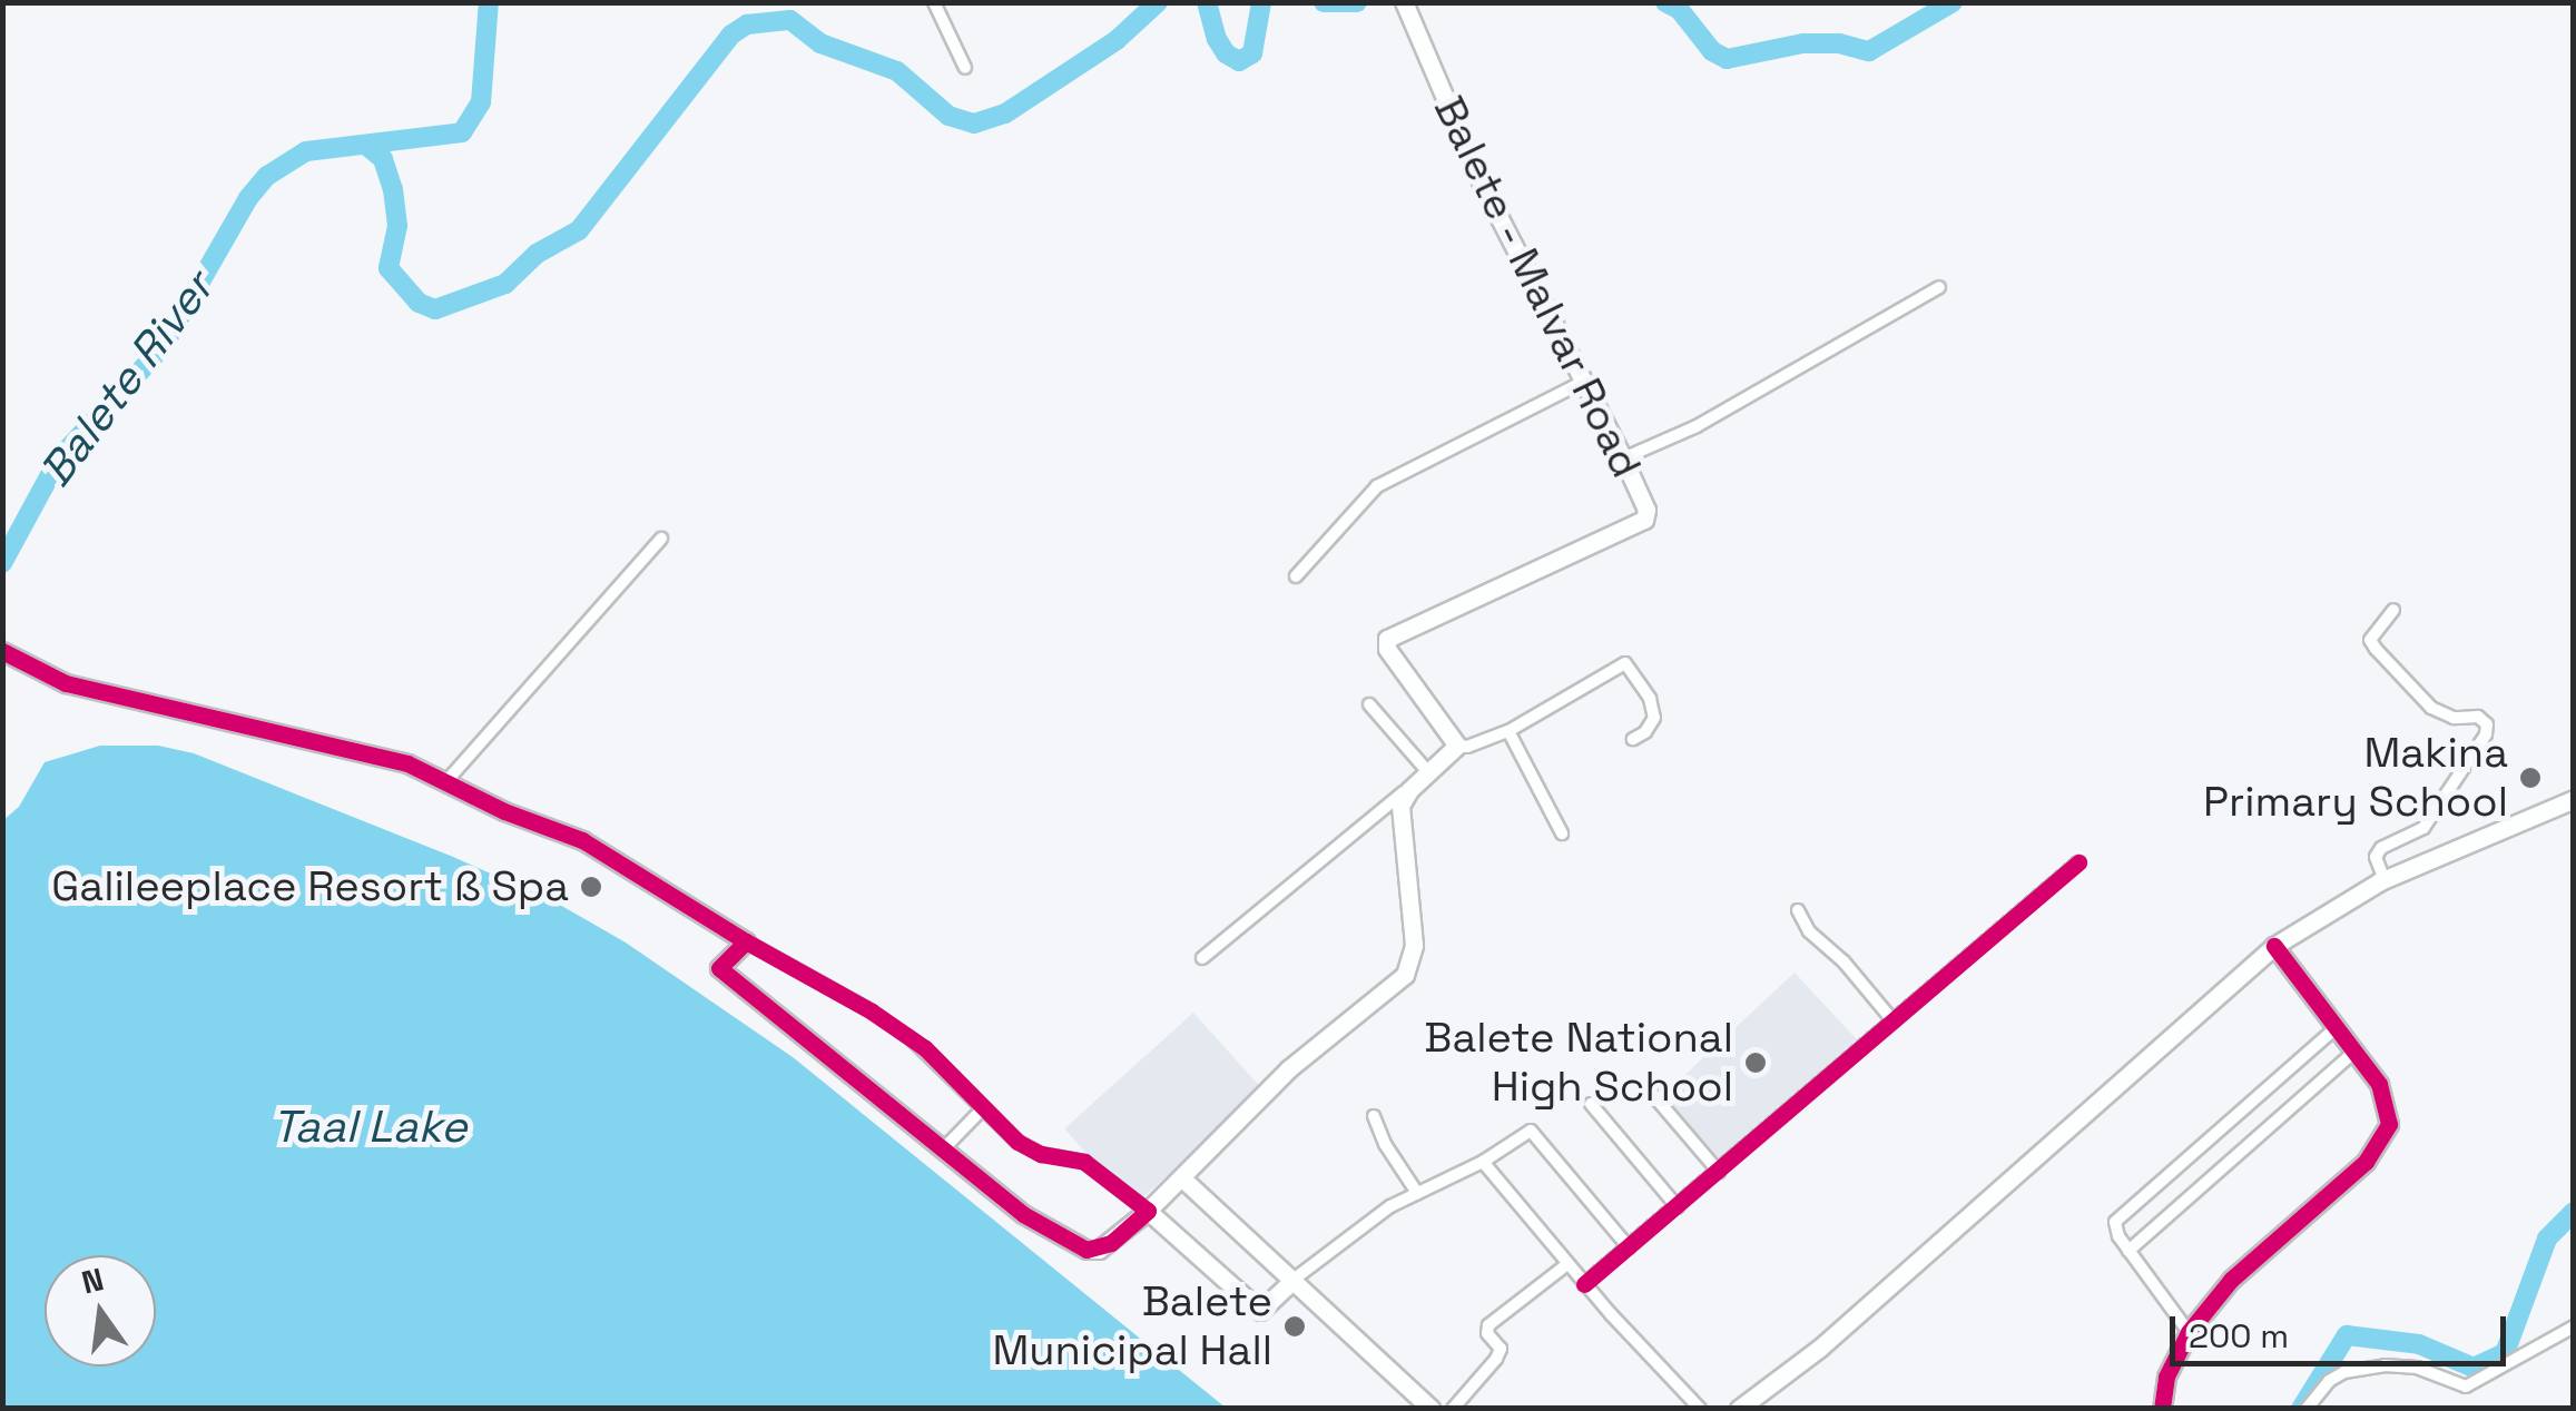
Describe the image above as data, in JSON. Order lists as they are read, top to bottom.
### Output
{
  "streets": {
    "main road": ["Balete - Malvar Road"]
  },
  "water": ["Balete River", "Taal Lake"],
  "places": [
    "Makina Primary School",
    "Galileeplace Resort ß Spa",
    "Balete National High School",
    "Balete Municipal Hall"
  ],
  "scale_bar": "200 m",
  "north": "top"
}
